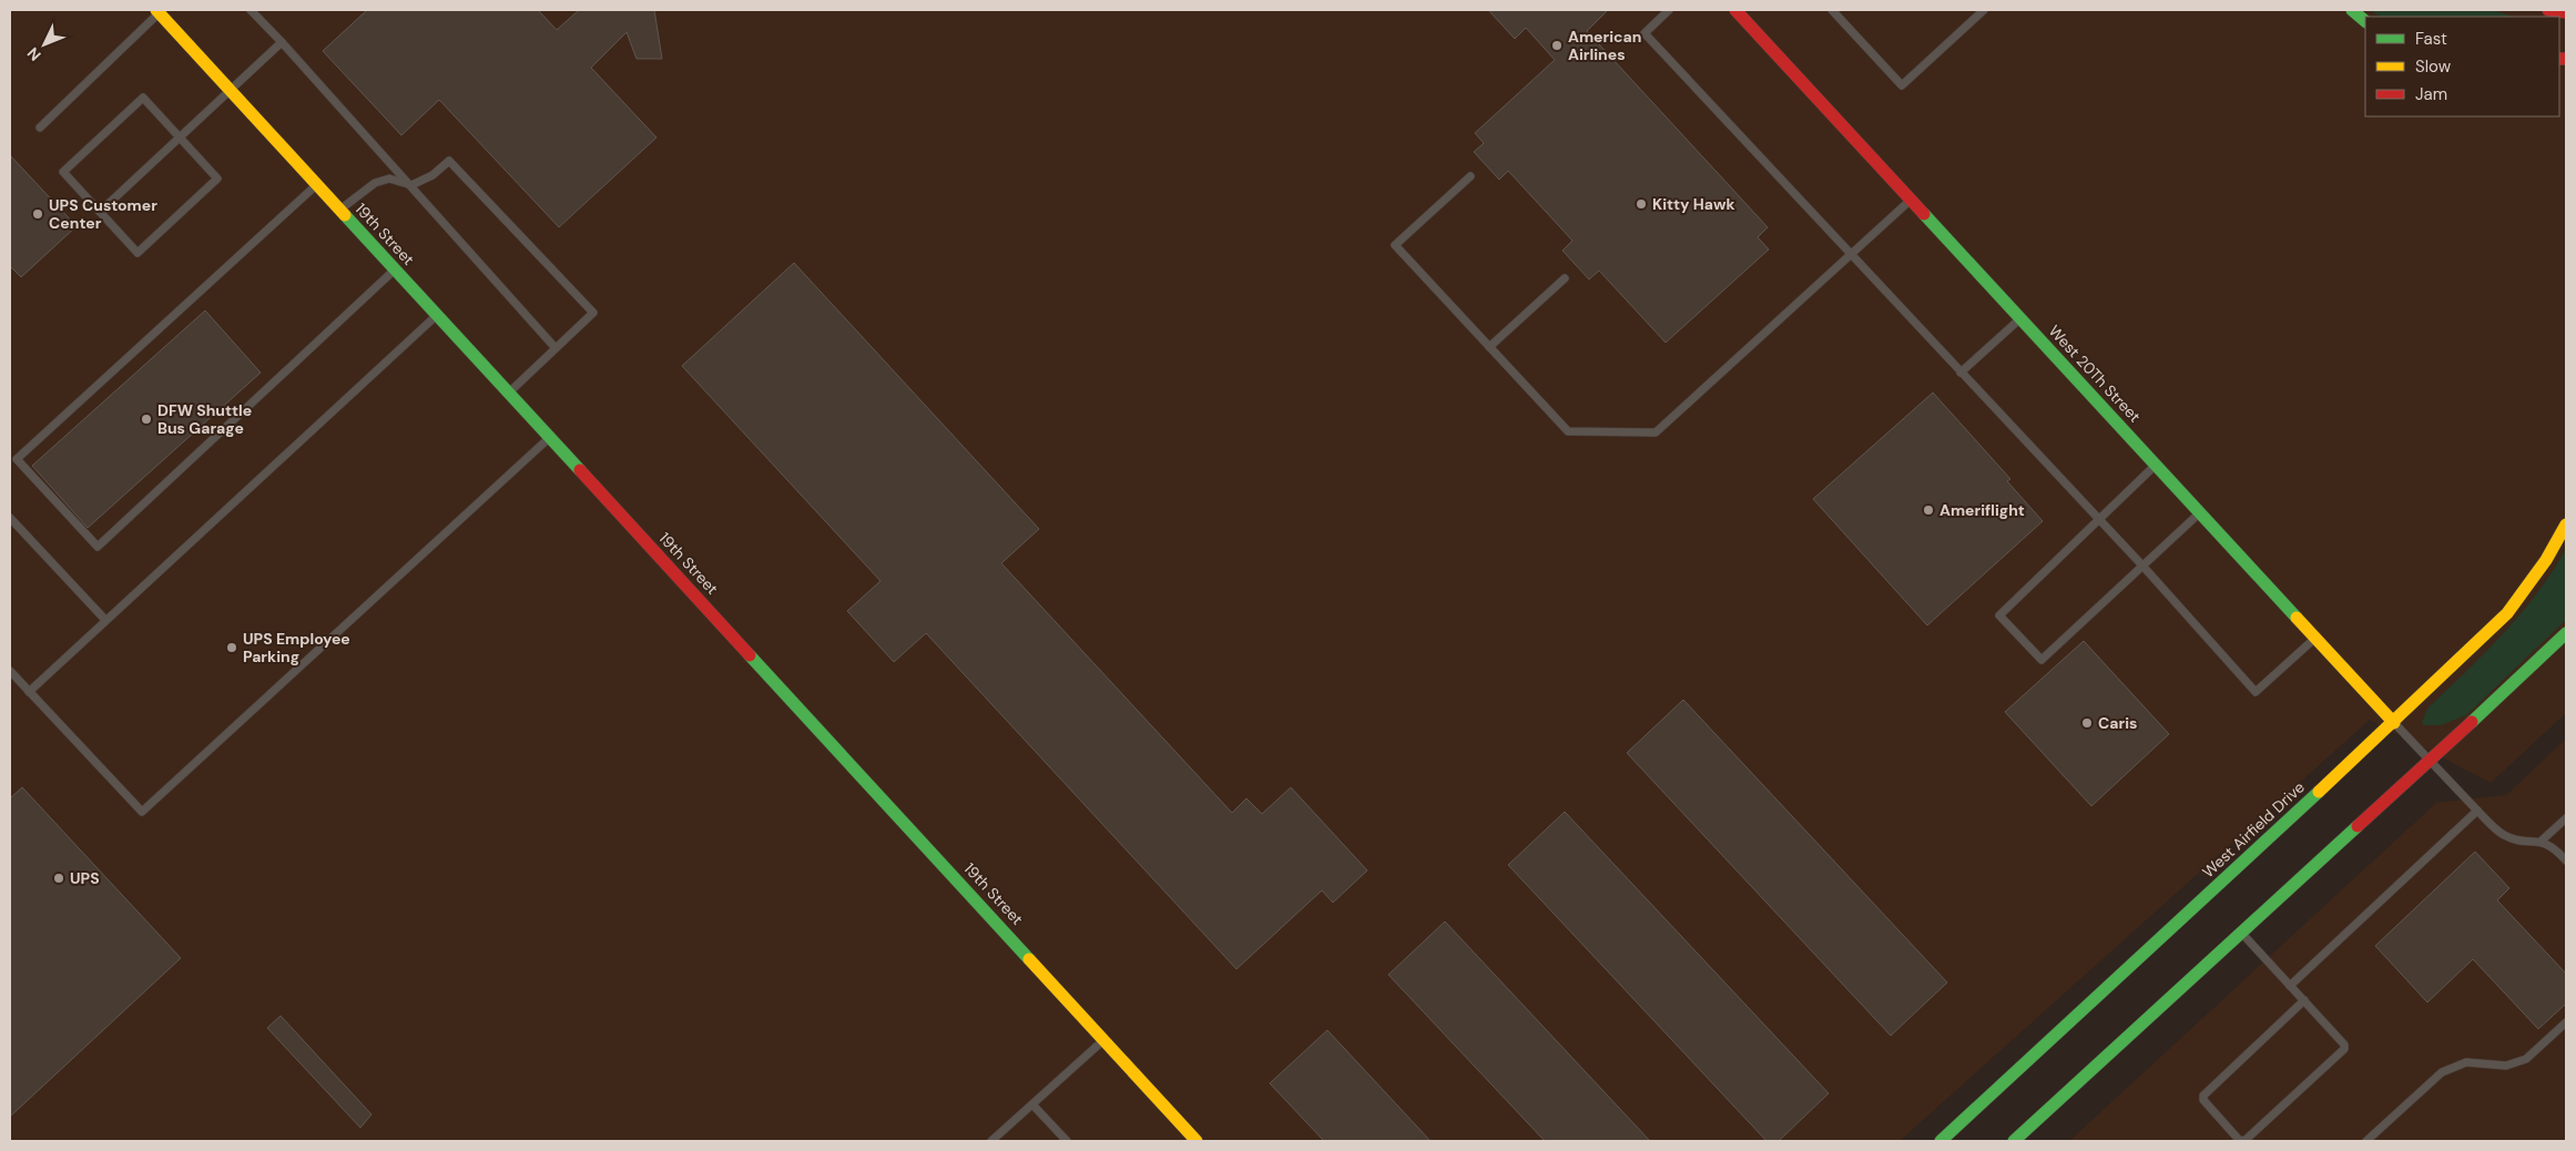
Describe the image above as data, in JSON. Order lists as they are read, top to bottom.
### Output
{
  "streets": {
    "street": ["19th Street", "West 20Th Street", "West Airfield Drive"]
  },
  "crossings": [
    ["West 20Th Street", "West Airfield Drive"]
  ],
  "places": [
    "American Airlines",
    "Kitty Hawk",
    "UPS Customer Center",
    "DFW Shuttle Bus Garage",
    "Ameriflight",
    "UPS Employee Parking",
    "Caris",
    "UPS"
  ],
  "legend": ["Fast", "Slow", "Jam"],
  "north": "bottom left"
}
